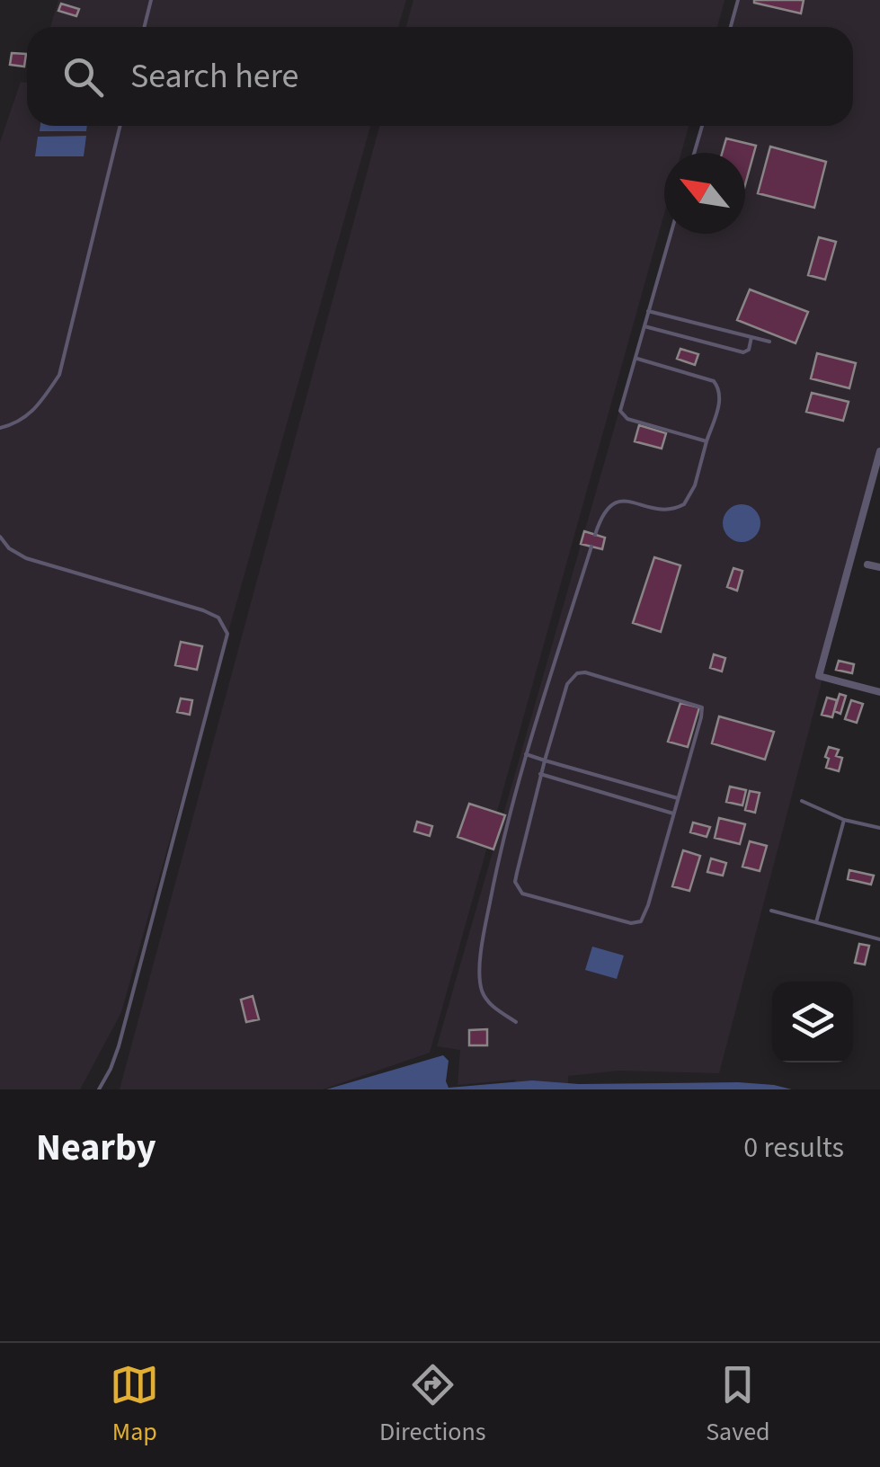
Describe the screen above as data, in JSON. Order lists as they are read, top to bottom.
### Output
{
  "north": "top left",
  "page": {
    "search": "Search here",
    "heading": ["Nearby", "0 results"],
    "nav": ["Map", "Directions", "Saved"]
  }
}
